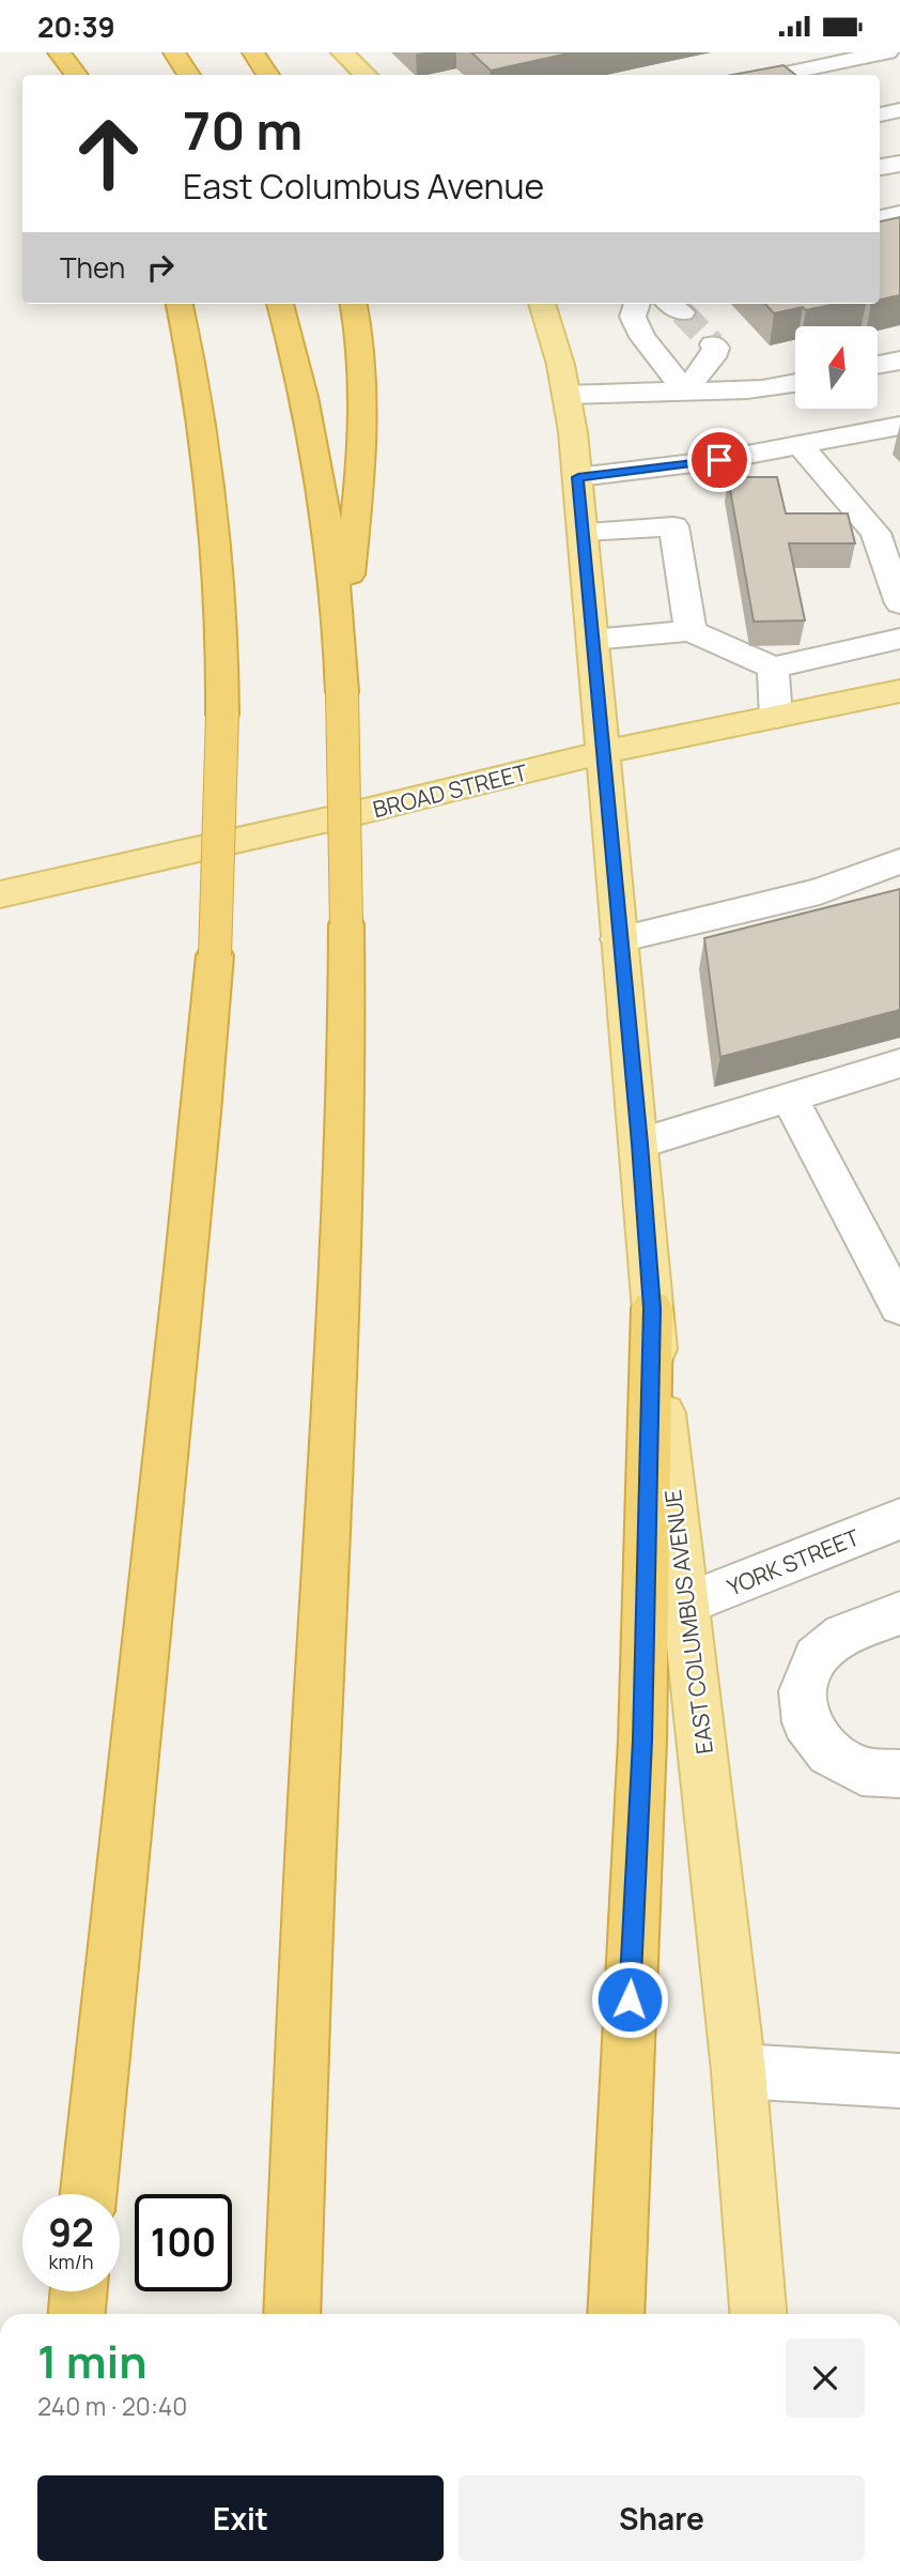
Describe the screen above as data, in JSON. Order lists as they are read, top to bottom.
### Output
{
  "streets": {
    "main road": ["BROAD STREET", "EAST COLUMBUS AVENUE"],
    "street": ["YORK STREET"]
  },
  "crossings": [
    ["BROAD STREET", "EAST COLUMBUS AVENUE"],
    ["YORK STREET", "EAST COLUMBUS AVENUE"]
  ],
  "north": "top",
  "page": {
    "status": "20:39",
    "turn": ["70 m", "East Columbus Avenue"],
    "then": "Then",
    "speed": "92 km/h",
    "limit": "100",
    "heading": ["1 min", "240 m · 20:40"],
    "buttons": ["Exit", "Share"]
  }
}
